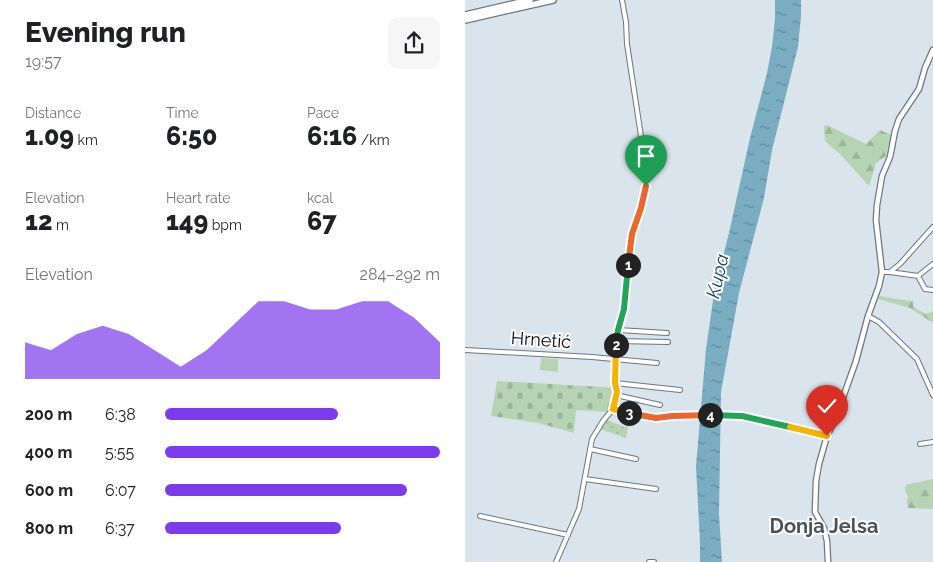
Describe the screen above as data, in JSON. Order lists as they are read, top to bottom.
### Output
{
  "streets": {
    "street": ["Hrnetić"]
  },
  "districts": ["Donja Jelsa"],
  "water": ["Kupa"],
  "page": {
    "heading": ["Evening run", "19:57"],
    "stats": [
      ["Distance", "1.09 km"],
      ["Time", "6:50"],
      ["Pace", "6:16 /km"],
      ["Elevation", "12 m"],
      ["Heart rate", "149 bpm"],
      ["kcal", "67"]
    ],
    "pins": [
      "1",
      "2",
      "3",
      "4"
    ],
    "chart": ["Elevation", "284–292 m"],
    "list": [
      {
        "name": "200 m",
        "note": "6:38"
      },
      {
        "name": "400 m",
        "note": "5:55"
      },
      {
        "name": "600 m",
        "note": "6:07"
      },
      {
        "name": "800 m",
        "note": "6:37"
      }
    ]
  }
}
